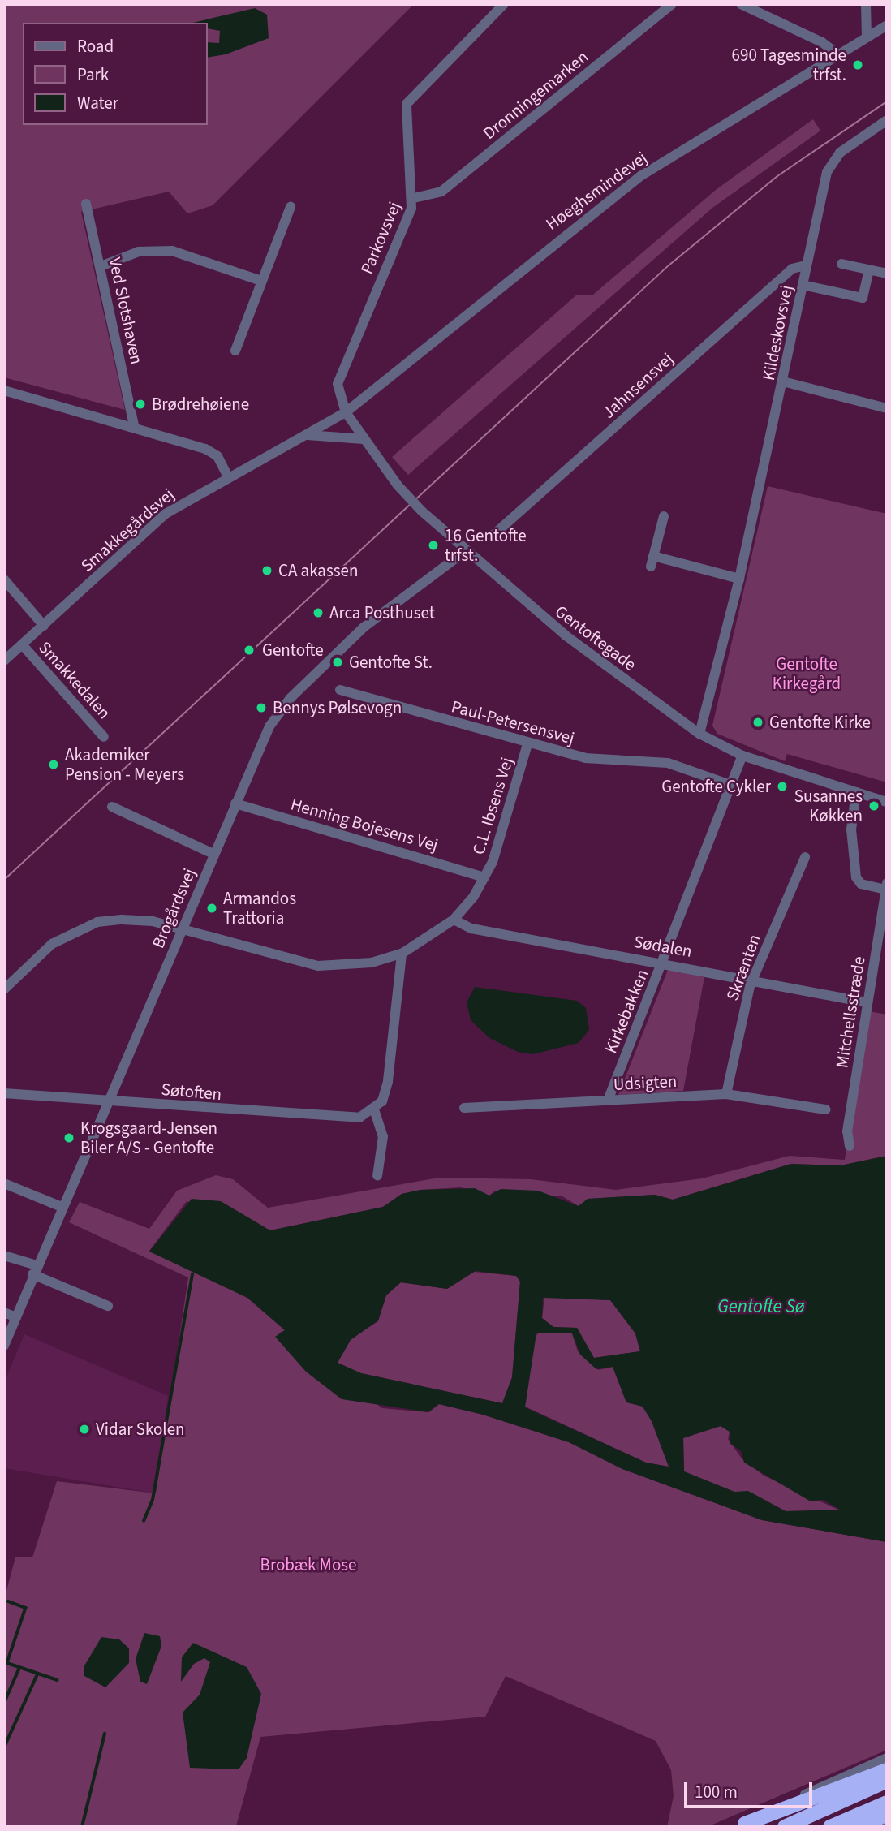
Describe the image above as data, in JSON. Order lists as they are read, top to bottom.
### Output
{
  "streets": {
    "street": [
      "Dronningemarken",
      "Høeghsmindevej",
      "Parkovsvej",
      "Ved Slotshaven",
      "Kildeskovsvej",
      "Jahnsensvej",
      "Smakkegårdsvej",
      "Gentoftegade",
      "Smakkedalen",
      "Paul-Petersensvej",
      "C.L. Ibsens Vej",
      "Henning Bojesens Vej",
      "Brogårdsvej",
      "Sødalen",
      "Skrænten",
      "Kirkebakken",
      "Mitchellsstræde",
      "Udsigten",
      "Søtoften"
    ]
  },
  "crossings": [
    ["Dronningemarken", "Parkovsvej"],
    ["Høeghsmindevej", "Parkovsvej"],
    ["Høeghsmindevej", "Smakkegårdsvej"],
    ["Høeghsmindevej", "Gentoftegade"],
    ["Parkovsvej", "Smakkegårdsvej"],
    ["Parkovsvej", "Gentoftegade"],
    ["Kildeskovsvej", "Jahnsensvej"],
    ["Kildeskovsvej", "Gentoftegade"],
    ["Smakkegårdsvej", "Gentoftegade"],
    ["Smakkegårdsvej", "Smakkedalen"],
    ["Gentoftegade", "Brogårdsvej"],
    ["Gentoftegade", "Kirkebakken"],
    ["Paul-Petersensvej", "C.L. Ibsens Vej"],
    ["Paul-Petersensvej", "Kirkebakken"],
    ["C.L. Ibsens Vej", "Henning Bojesens Vej"],
    ["C.L. Ibsens Vej", "Brogårdsvej"],
    ["C.L. Ibsens Vej", "Sødalen"],
    ["Henning Bojesens Vej", "Brogårdsvej"],
    ["Brogårdsvej", "Søtoften"],
    ["Sødalen", "Skrænten"],
    ["Sødalen", "Kirkebakken"],
    ["Sødalen", "Mitchellsstræde"],
    ["Skrænten", "Udsigten"],
    ["Kirkebakken", "Udsigten"]
  ],
  "water": ["Gentofte Sø"],
  "parks": ["Gentofte Kirkegård", "Brobæk Mose"],
  "places": [
    "690 Tagesminde trfst.",
    "Brødrehøiene",
    "16 Gentofte trfst.",
    "CA akassen",
    "Arca Posthuset",
    "Gentofte",
    "Gentofte St.",
    "Bennys Pølsevogn",
    "Gentofte Kirke",
    "Akademiker Pension - Meyers",
    "Gentofte Cykler",
    "Susannes Køkken",
    "Armandos Trattoria",
    "Krogsgaard-Jensen Biler A/S - Gentofte",
    "Vidar Skolen"
  ],
  "legend": ["Road", "Park", "Water"],
  "scale_bar": "100 m"
}
